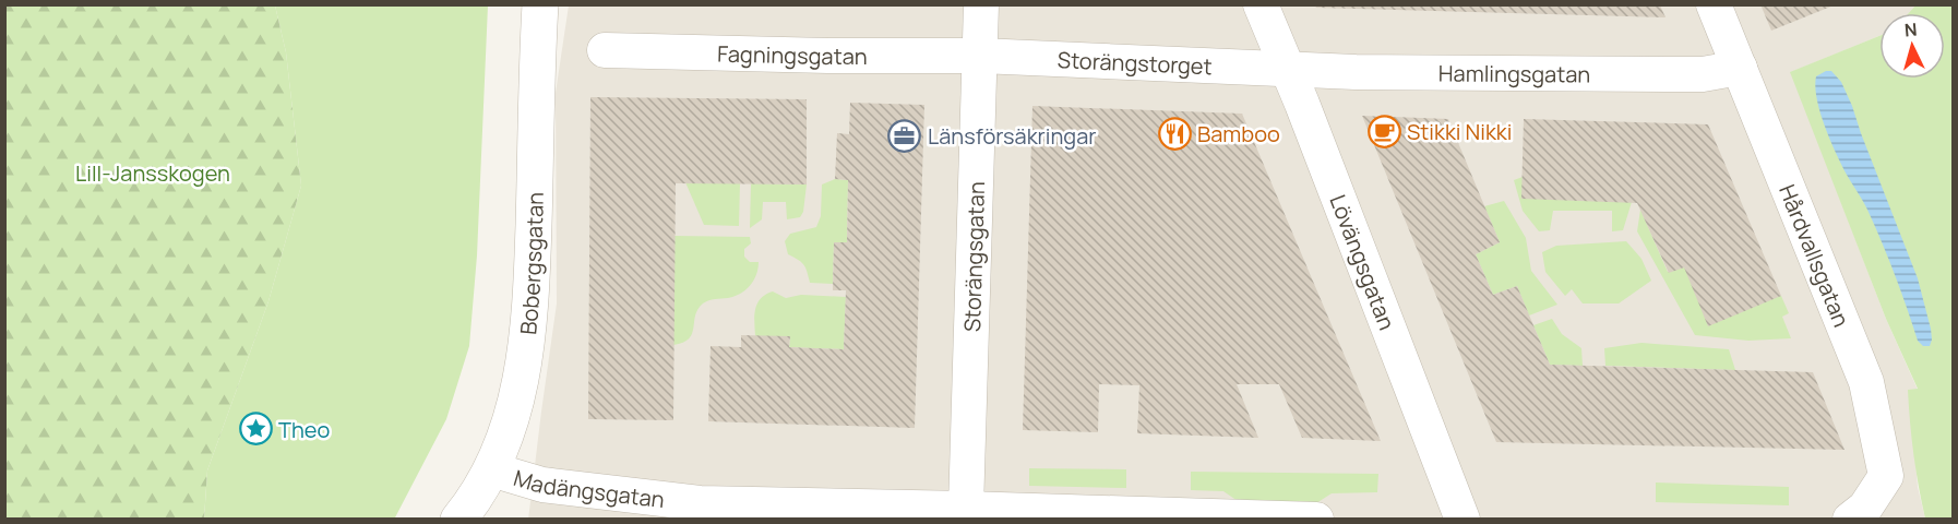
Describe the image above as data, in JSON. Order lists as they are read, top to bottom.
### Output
{
  "streets": {
    "street": [
      "Fagningsgatan",
      "Storängstorget",
      "Hamlingsgatan",
      "Hårdvallsgatan",
      "Storängsgatan",
      "Lövängsgatan",
      "Bobergsgatan",
      "Madängsgatan"
    ]
  },
  "crossings": [
    ["Fagningsgatan", "Storängstorget"],
    ["Fagningsgatan", "Storängsgatan"],
    ["Storängstorget", "Hamlingsgatan"],
    ["Storängstorget", "Storängsgatan"],
    ["Storängstorget", "Lövängsgatan"],
    ["Hamlingsgatan", "Hårdvallsgatan"],
    ["Hamlingsgatan", "Lövängsgatan"],
    ["Storängsgatan", "Madängsgatan"],
    ["Bobergsgatan", "Madängsgatan"]
  ],
  "parks": ["Lill-Jansskogen"],
  "places": {
    "cafe": ["Stikki Nikki"],
    "restaurant": ["Bamboo"],
    "office": ["Länsförsäkringar"],
    "place": ["Theo"]
  },
  "north": "top"
}
